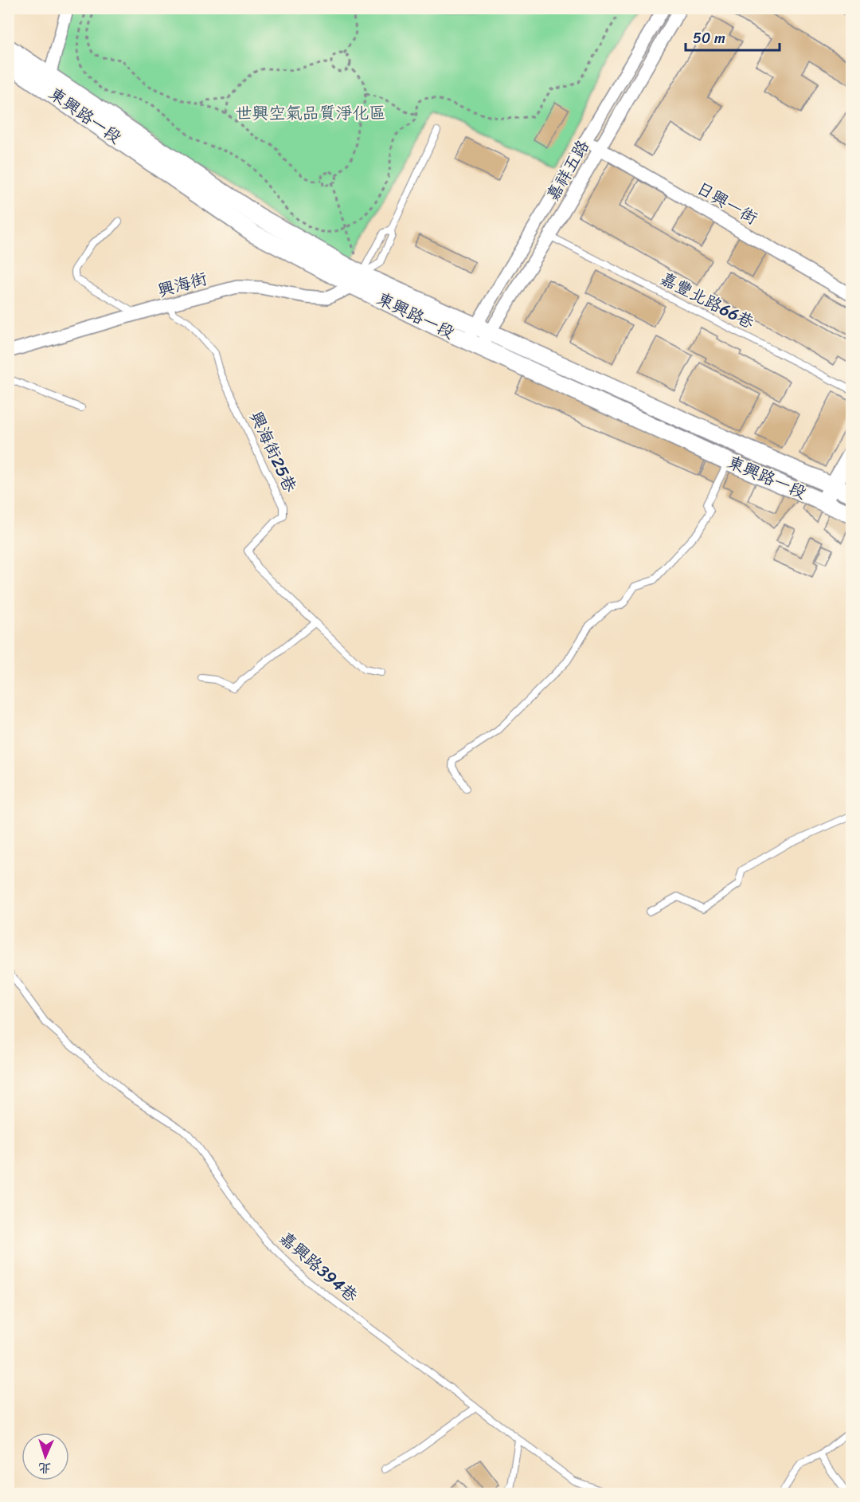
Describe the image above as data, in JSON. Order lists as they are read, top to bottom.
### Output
{
  "streets": {
    "street": [
      "東興路一段",
      "嘉祥五路",
      "日興一街",
      "興海街"
    ],
    "lane": ["嘉豐北路66巷", "興海街25巷", "嘉興路394巷"]
  },
  "crossings": [
    ["東興路一段", "嘉祥五路"],
    ["東興路一段", "興海街"],
    ["嘉祥五路", "日興一街"],
    ["嘉祥五路", "嘉豐北路66巷"],
    ["興海街", "興海街25巷"]
  ],
  "parks": ["世興空氣品質淨化區"],
  "scale_bar": "50 m",
  "north": "bottom"
}
